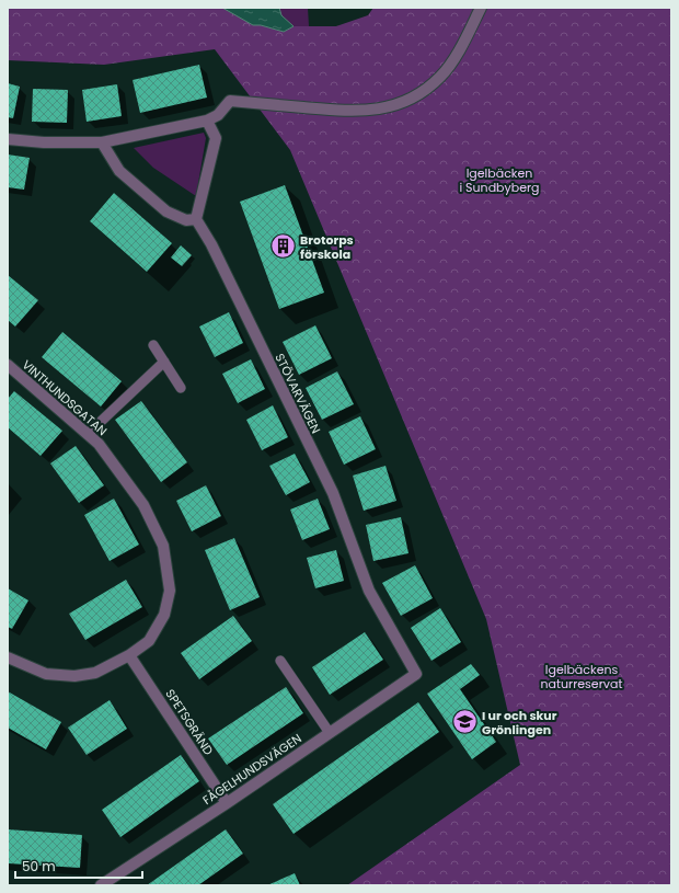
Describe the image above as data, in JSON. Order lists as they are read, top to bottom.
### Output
{
  "streets": {
    "street": [
      "STÖVARVÄGEN",
      "VINTHUNDSGATAN",
      "SPETSGRÄND",
      "FÅGELHUNDSVÄGEN"
    ]
  },
  "crossings": [
    ["STÖVARVÄGEN", "FÅGELHUNDSVÄGEN"],
    ["VINTHUNDSGATAN", "SPETSGRÄND"],
    ["SPETSGRÄND", "FÅGELHUNDSVÄGEN"]
  ],
  "parks": ["Igelbäcken i Sundbyberg", "Igelbäckens naturreservat"],
  "places": {
    "building": ["Brotorps förskola"],
    "school or university": ["I ur och skur Grönlingen"]
  },
  "scale_bar": "50 m"
}
